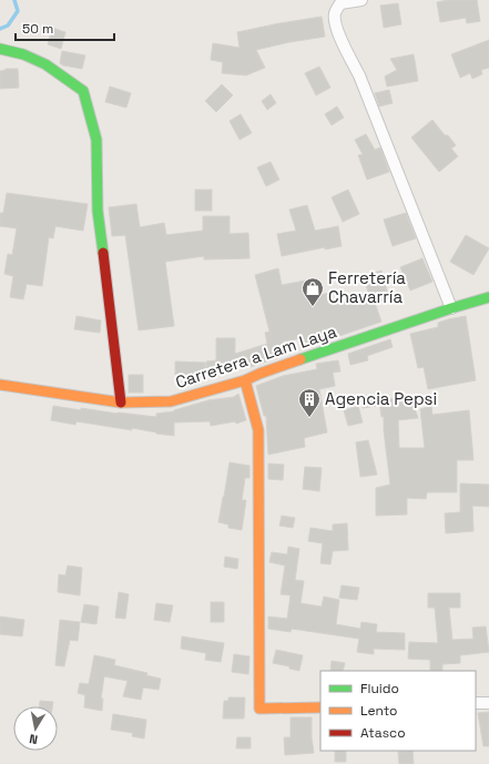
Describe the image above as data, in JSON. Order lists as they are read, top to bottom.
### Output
{
  "streets": {
    "street": ["Carretera a Lam Laya"]
  },
  "places": {
    "shop": ["Ferretería Chavarría"],
    "building": ["Agencia Pepsi"]
  },
  "legend": ["Fluido", "Lento", "Atasco"],
  "scale_bar": "50 m",
  "north": "bottom"
}
